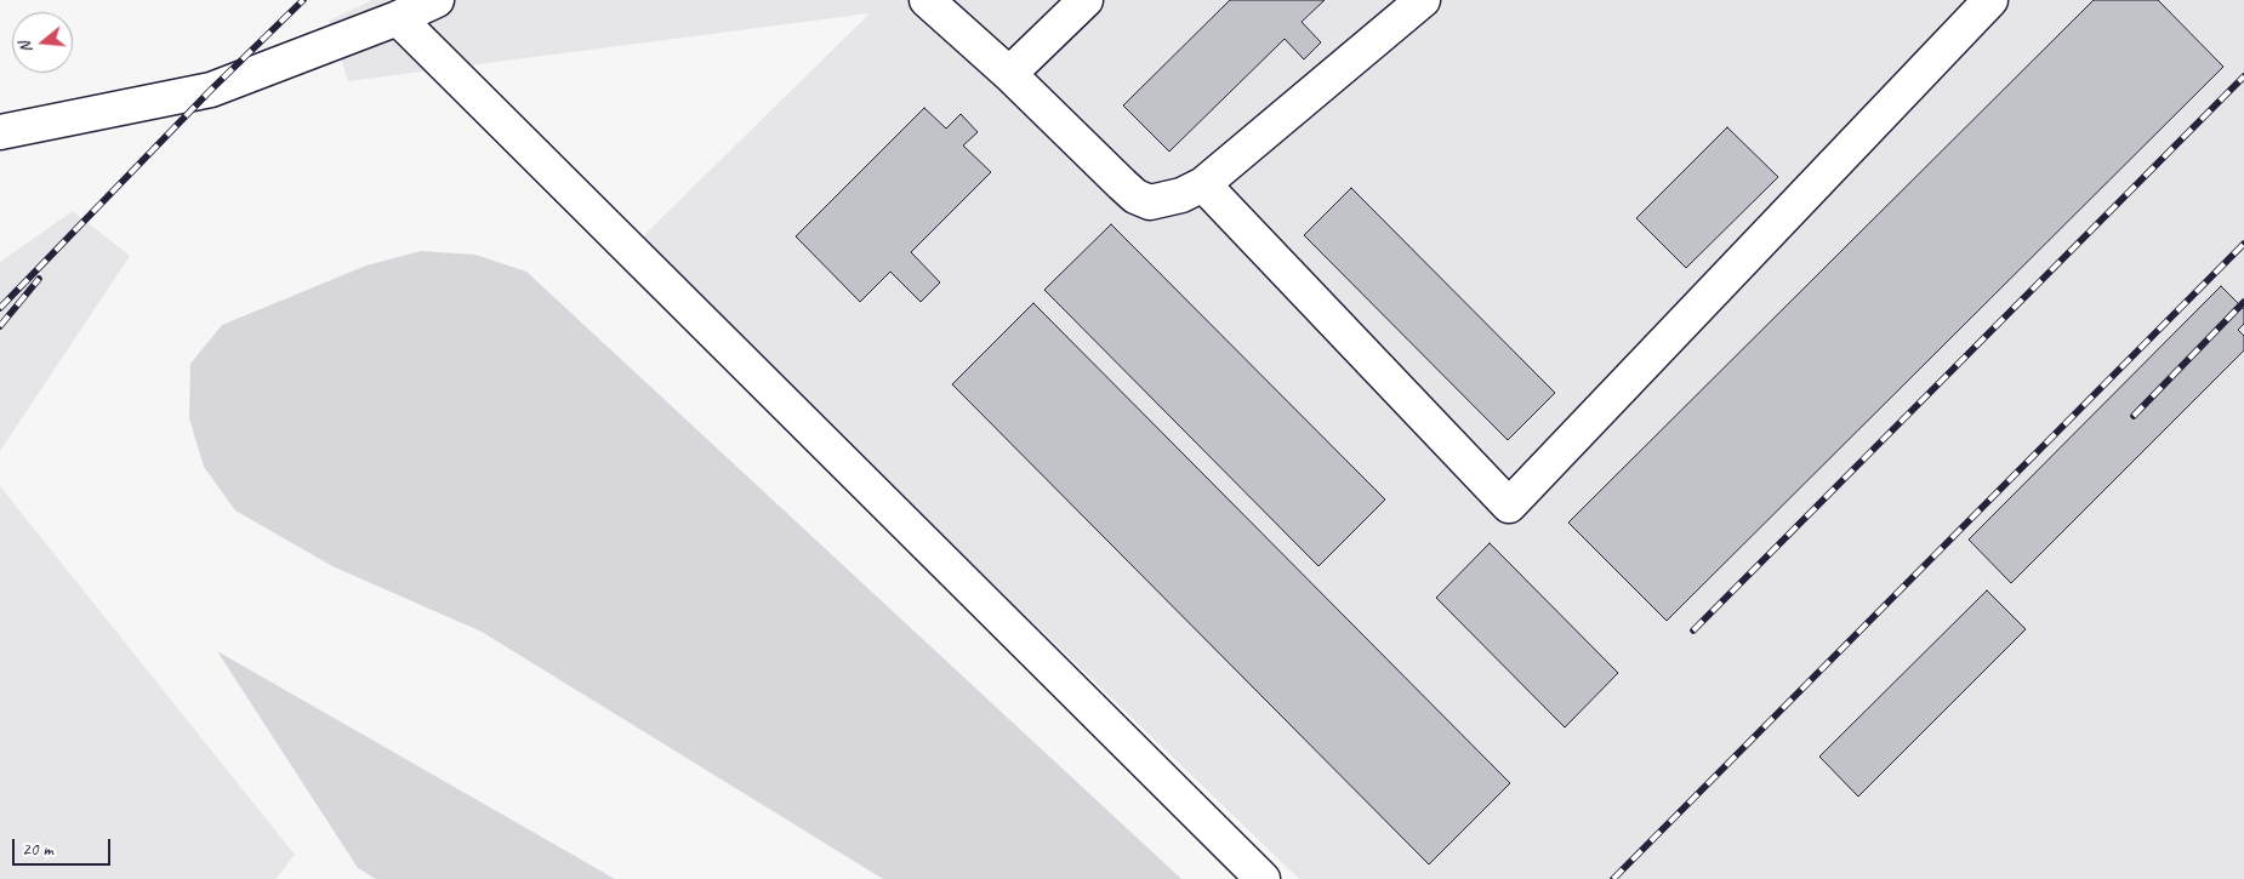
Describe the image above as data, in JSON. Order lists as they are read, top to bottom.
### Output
{
  "scale_bar": "20 m",
  "north": "left"
}
